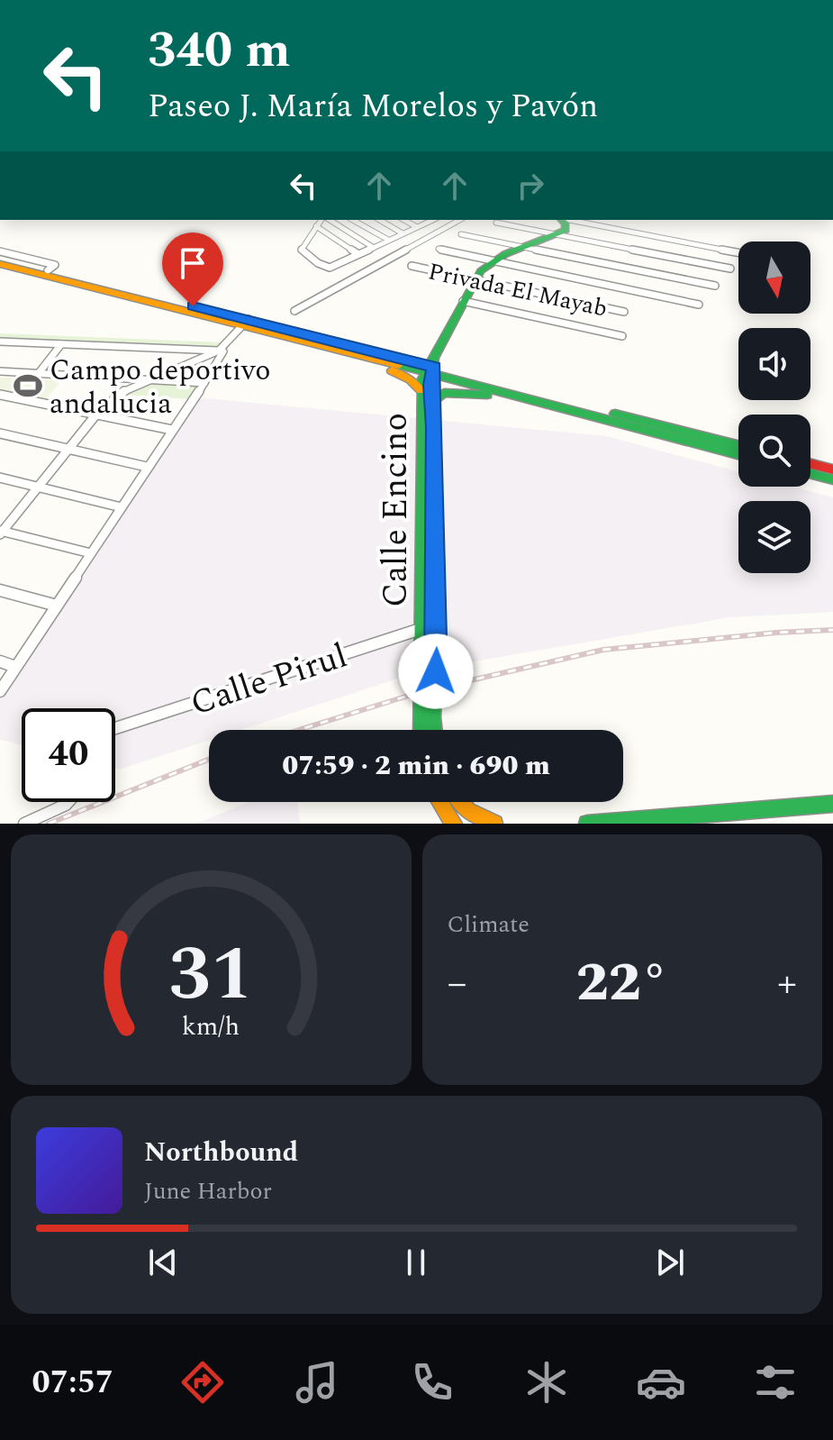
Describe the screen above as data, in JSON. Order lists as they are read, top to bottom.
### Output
{
  "streets": {
    "main road": ["Calle Encino"],
    "street": ["Privada El Mayab", "Calle Pirul"]
  },
  "crossings": [
    ["Calle Encino", "Calle Pirul"]
  ],
  "places": {
    "sports": ["Campo deportivo andalucia"]
  },
  "north": "bottom",
  "page": {
    "turn": ["340 m", "Paseo J. María Morelos y Pavón"],
    "limit": "40",
    "trip": "07:59 · 2 min · 690 m",
    "tile": "Climate",
    "heat": ["−", "22°", "+"],
    "song": ["Northbound", "June Harbor"],
    "tabs": "07:57",
    "gauge": ["31", "km/h"]
  }
}
